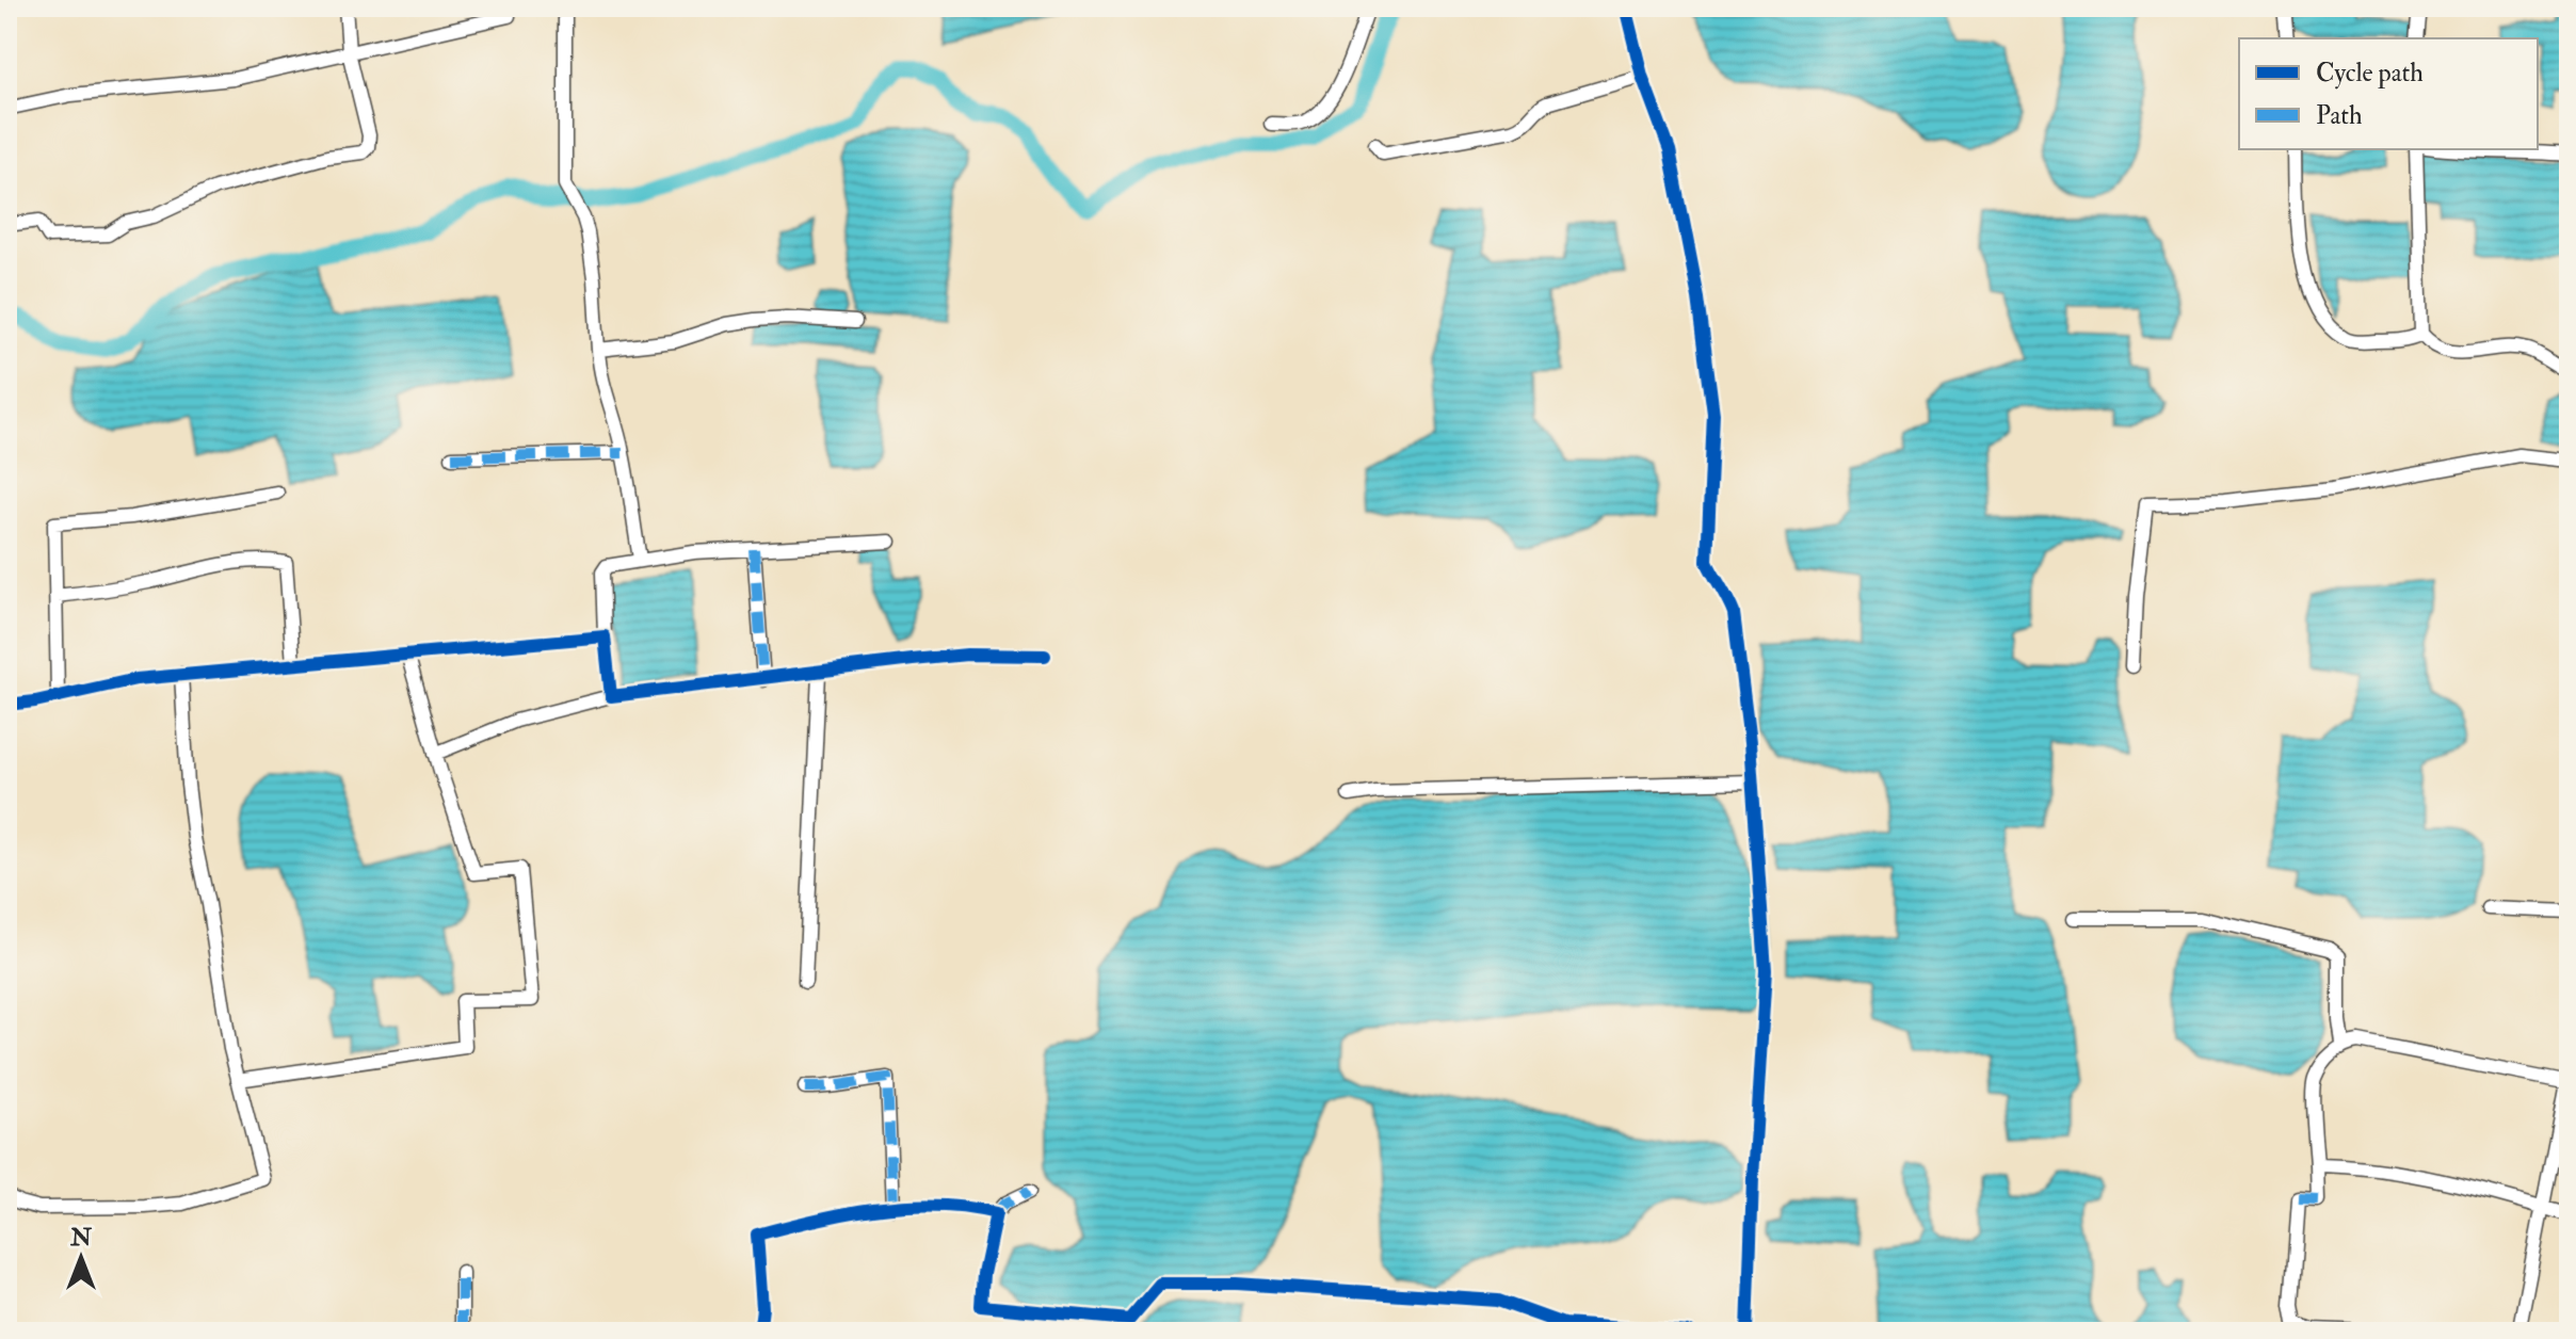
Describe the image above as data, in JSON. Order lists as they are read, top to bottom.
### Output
{
  "legend": ["Cycle path", "Path"],
  "north": "top"
}
